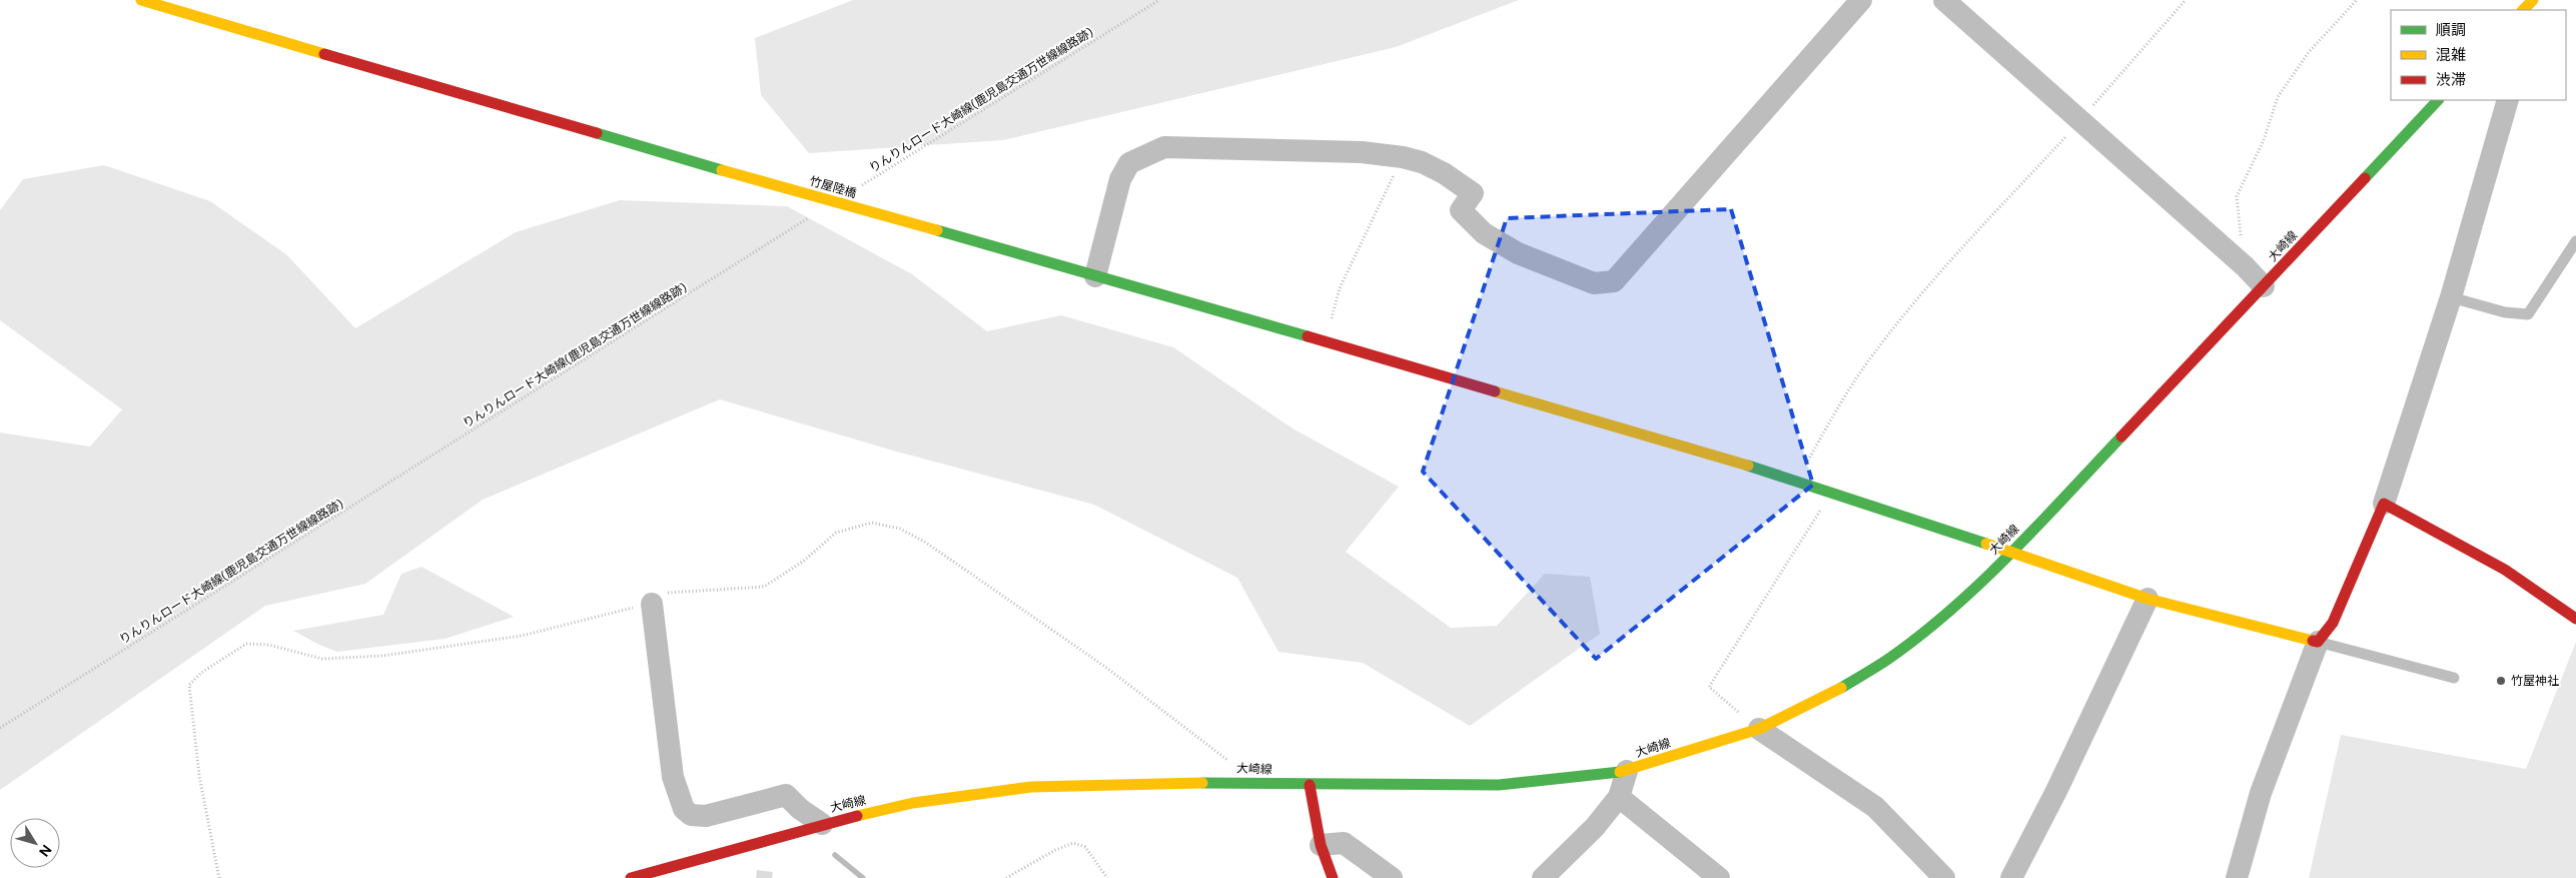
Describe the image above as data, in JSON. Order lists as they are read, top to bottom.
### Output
{
  "streets": {
    "street": ["竹屋陸橋", "大崎線"],
    "path": ["りんりんロード大崎線(鹿児島交通万世線線路跡)"]
  },
  "crossings": [
    ["竹屋陸橋", "大崎線"]
  ],
  "places": ["竹屋神社"],
  "legend": ["順調", "混雑", "渋滞"],
  "north": "bottom right"
}
